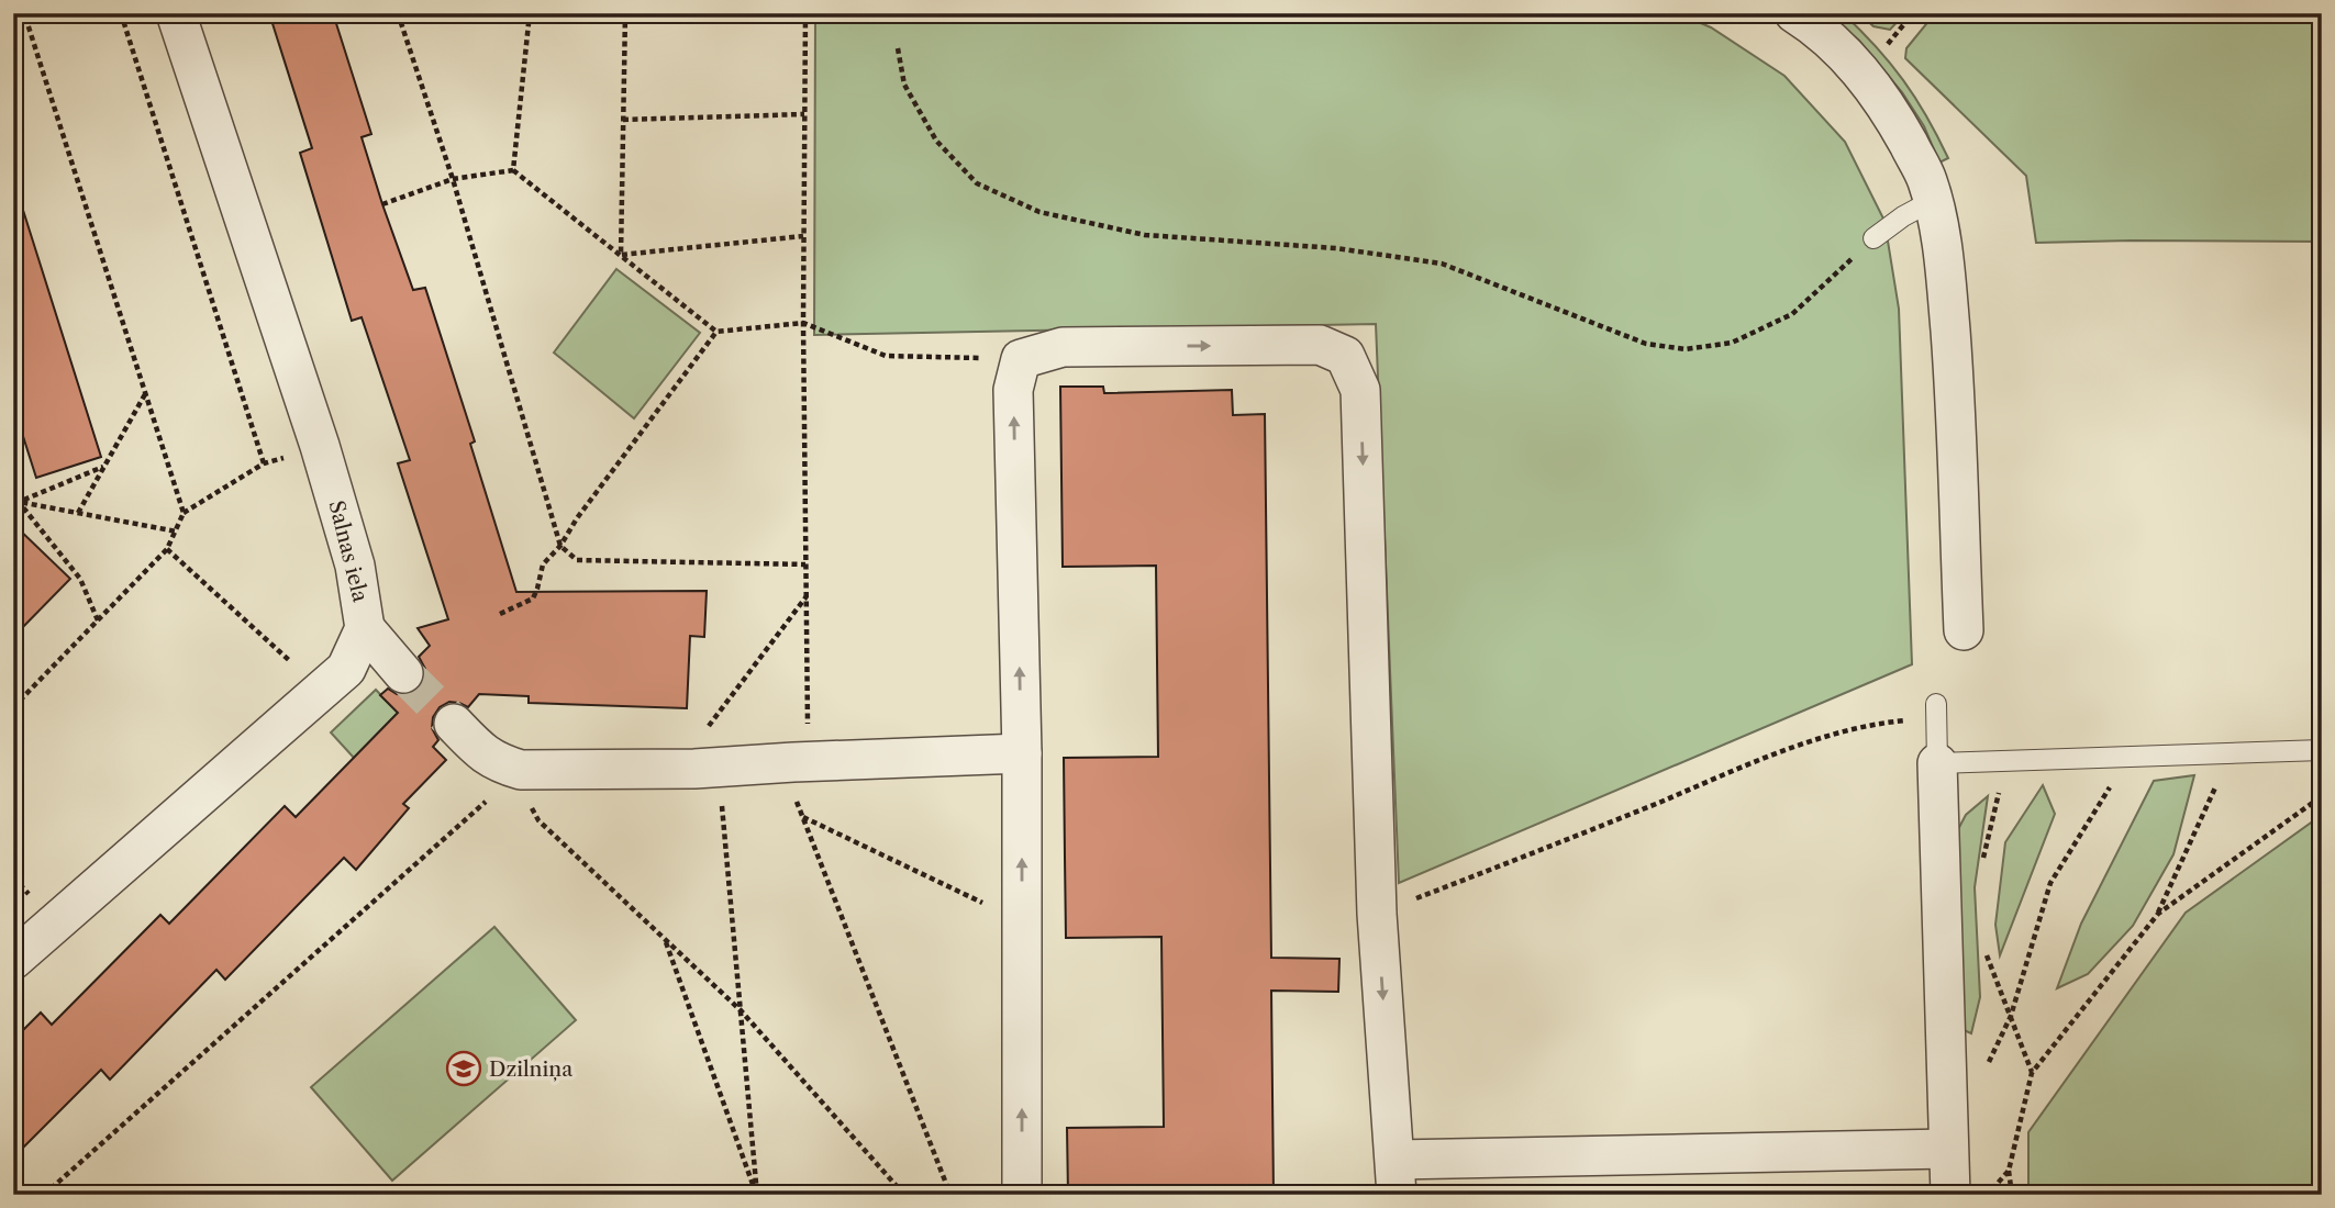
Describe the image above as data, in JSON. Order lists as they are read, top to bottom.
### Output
{
  "streets": {
    "street": ["Salnas iela"]
  },
  "places": {
    "school or university": ["Dzilniņa"]
  }
}
